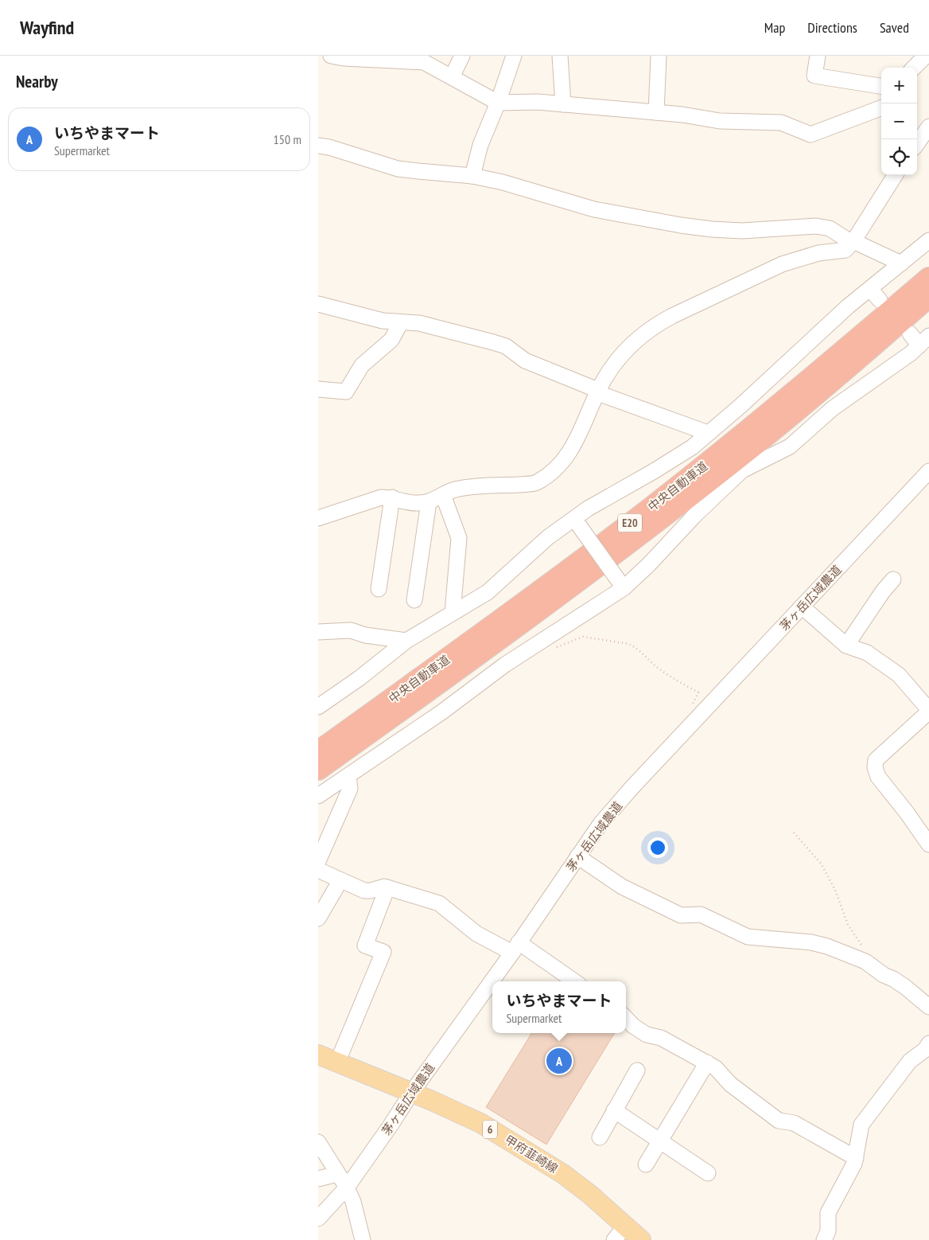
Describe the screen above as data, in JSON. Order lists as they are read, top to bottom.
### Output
{
  "streets": {
    "highway": ["中央自動車道", "E20"],
    "main road": ["6", "甲府韮崎線"],
    "street": ["茅ヶ岳広域農道"]
  },
  "crossings": [
    ["茅ヶ岳広域農道", "甲府韮崎線"]
  ],
  "page": {
    "header": "Wayfind",
    "nav": ["Map", "Directions", "Saved"],
    "heading": "Nearby",
    "map_buttons": ["+", "−"],
    "list": [
      {
        "mark": "A",
        "name": "いちやまマート",
        "note": "Supermarket",
        "value": "150 m"
      }
    ],
    "popup": ["いちやまマート", "Supermarket"],
    "pins": "A"
  }
}
